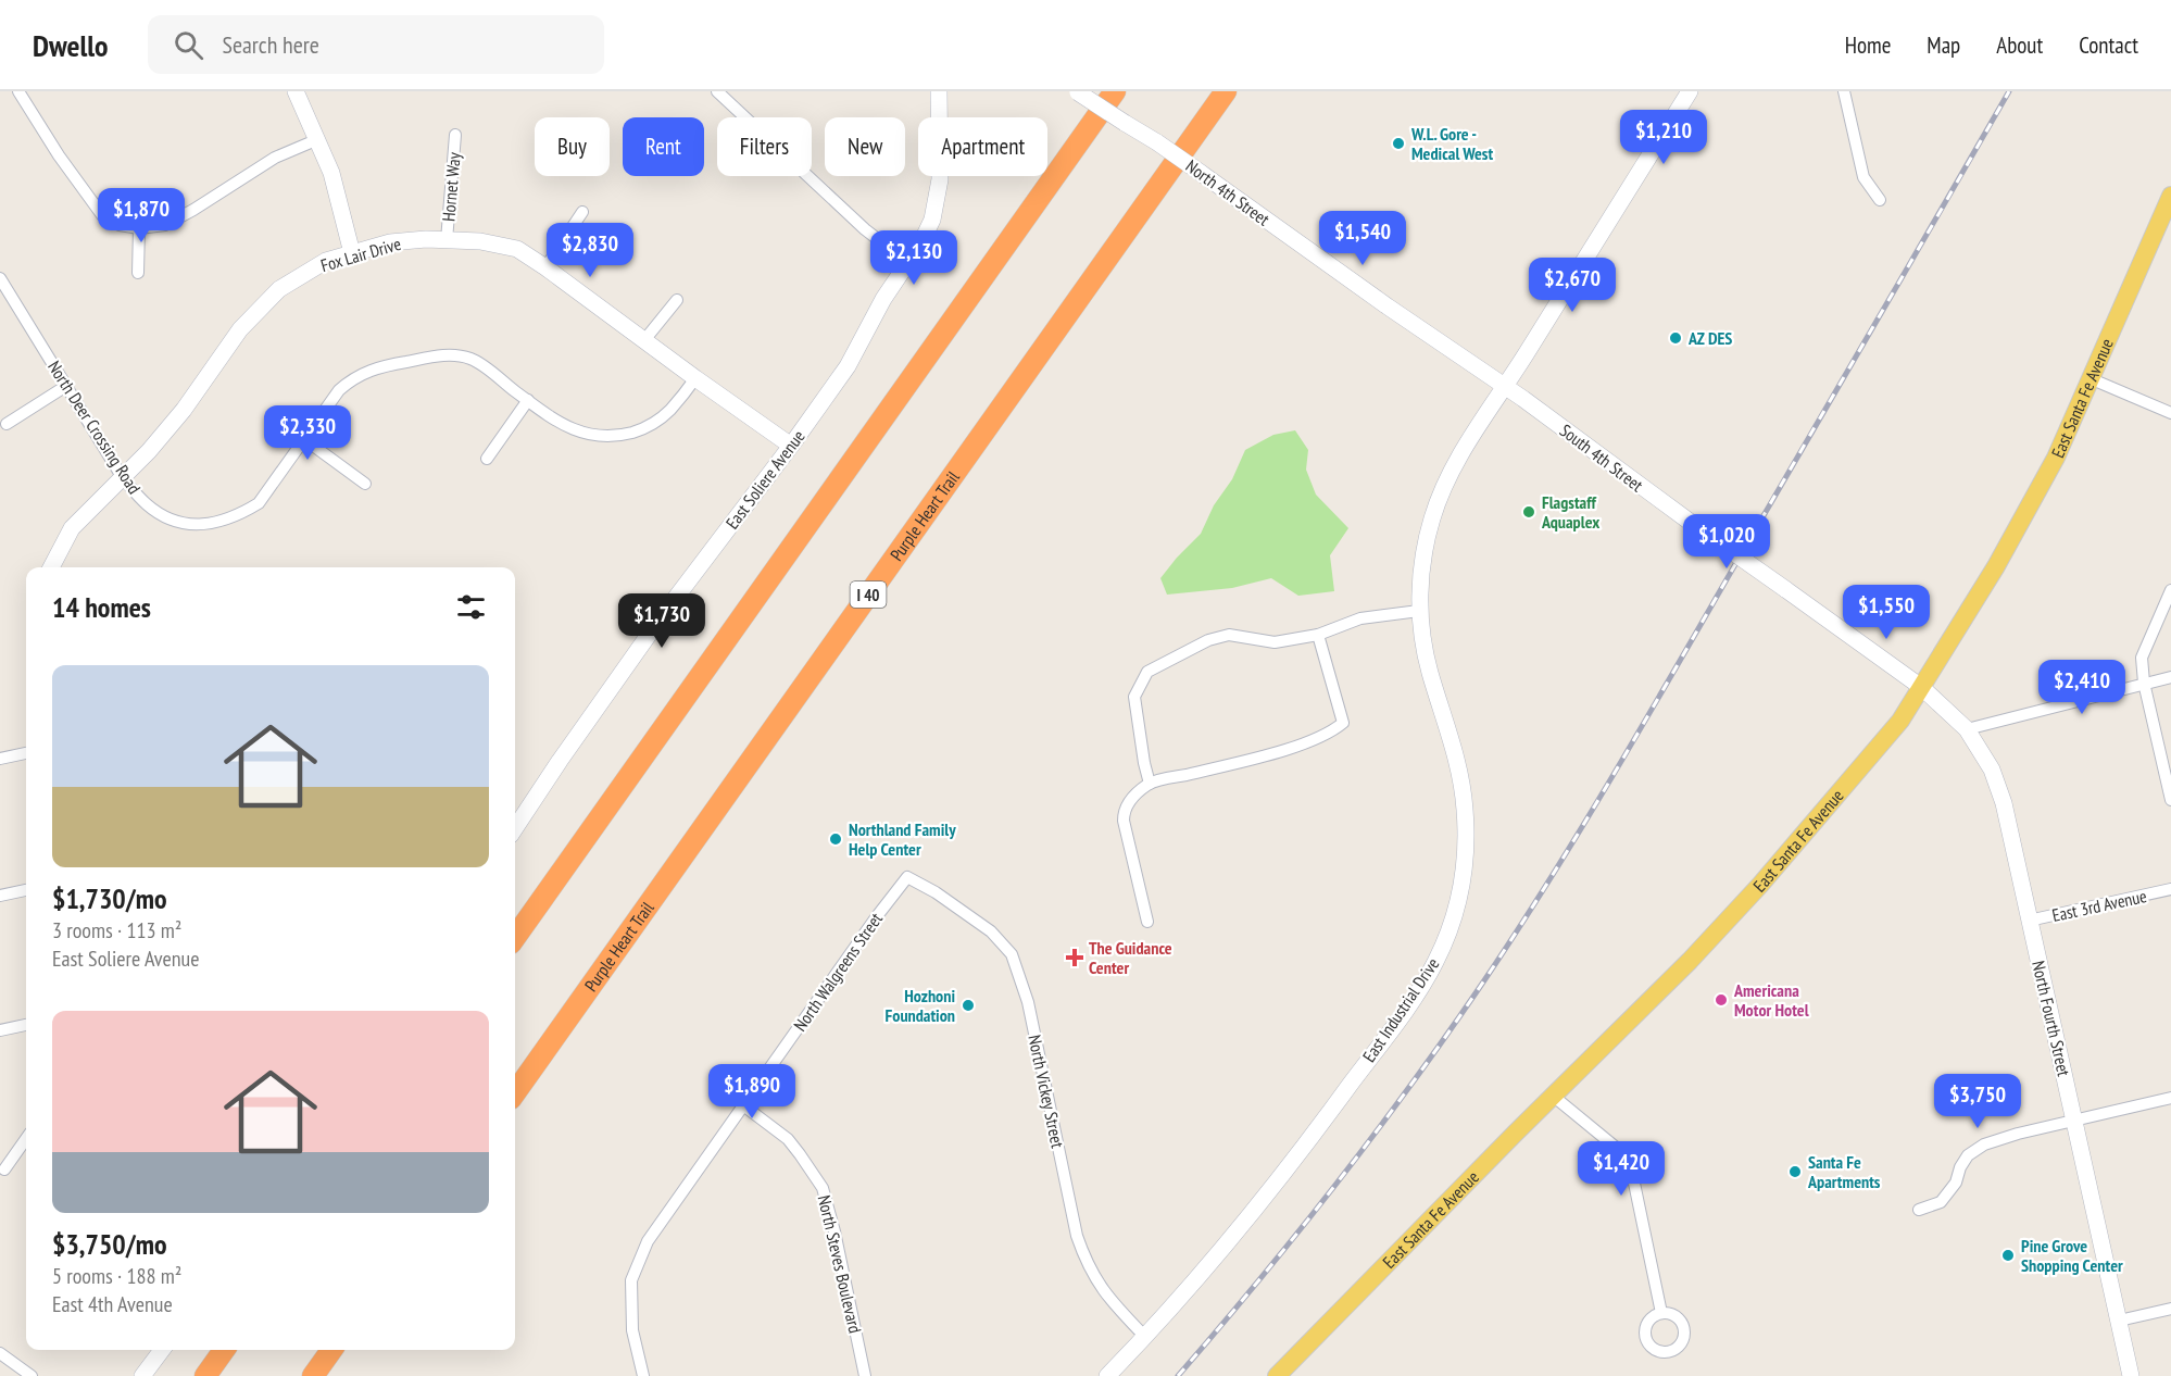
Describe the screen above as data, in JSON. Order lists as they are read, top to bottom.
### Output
{
  "streets": {
    "highway": ["Purple Heart Trail", "I 40"],
    "main road": ["East Santa Fe Avenue"],
    "street": [
      "Hornet Way",
      "North 4th Street",
      "Fox Lair Drive",
      "North Deer Crossing Road",
      "South 4th Street",
      "East Soliere Avenue",
      "East 3rd Avenue",
      "North Walgreens Street",
      "East Industrial Drive",
      "North Fourth Street",
      "North Vickey Street",
      "North Steves Boulevard"
    ]
  },
  "crossings": [
    ["Hornet Way", "Fox Lair Drive"],
    ["North 4th Street", "South 4th Street"],
    ["North 4th Street", "East Industrial Drive"],
    ["Fox Lair Drive", "North Deer Crossing Road"],
    ["Fox Lair Drive", "East Soliere Avenue"],
    ["East Santa Fe Avenue", "South 4th Street"],
    ["East Santa Fe Avenue", "North Fourth Street"],
    ["South 4th Street", "East Industrial Drive"],
    ["South 4th Street", "North Fourth Street"],
    ["East 3rd Avenue", "North Fourth Street"],
    ["North Walgreens Street", "North Vickey Street"],
    ["North Walgreens Street", "North Steves Boulevard"],
    ["East Industrial Drive", "North Vickey Street"]
  ],
  "places": {
    "other": [
      "W.L. Gore - Medical West",
      "AZ DES",
      "Flagstaff Aquaplex",
      "Northland Family Help Center",
      "Americana Motor Hotel",
      "Hozhoni Foundation",
      "Santa Fe Apartments",
      "Pine Grove Shopping Center"
    ],
    "health": ["The Guidance Center"]
  },
  "page": {
    "header": "Dwello",
    "search": "Search here",
    "nav": [
      "Home",
      "Map",
      "About",
      "Contact"
    ],
    "price": [
      "$1,210",
      "$1,870",
      "$1,540",
      "$2,830",
      "$2,130",
      "$2,670",
      "$2,330",
      "$1,020",
      "$1,550",
      "$1,730",
      "$2,410",
      "$1,890",
      "$3,750",
      "$1,420"
    ],
    "chip": [
      "Buy",
      "Rent",
      "Filters",
      "New",
      "Apartment"
    ],
    "heading": "14 homes",
    "list": [
      {
        "name": "$1,730/mo",
        "note": "3 rooms · 113 m² · East Soliere Avenue"
      },
      {
        "name": "$3,750/mo",
        "note": "5 rooms · 188 m² · East 4th Avenue"
      }
    ]
  }
}
